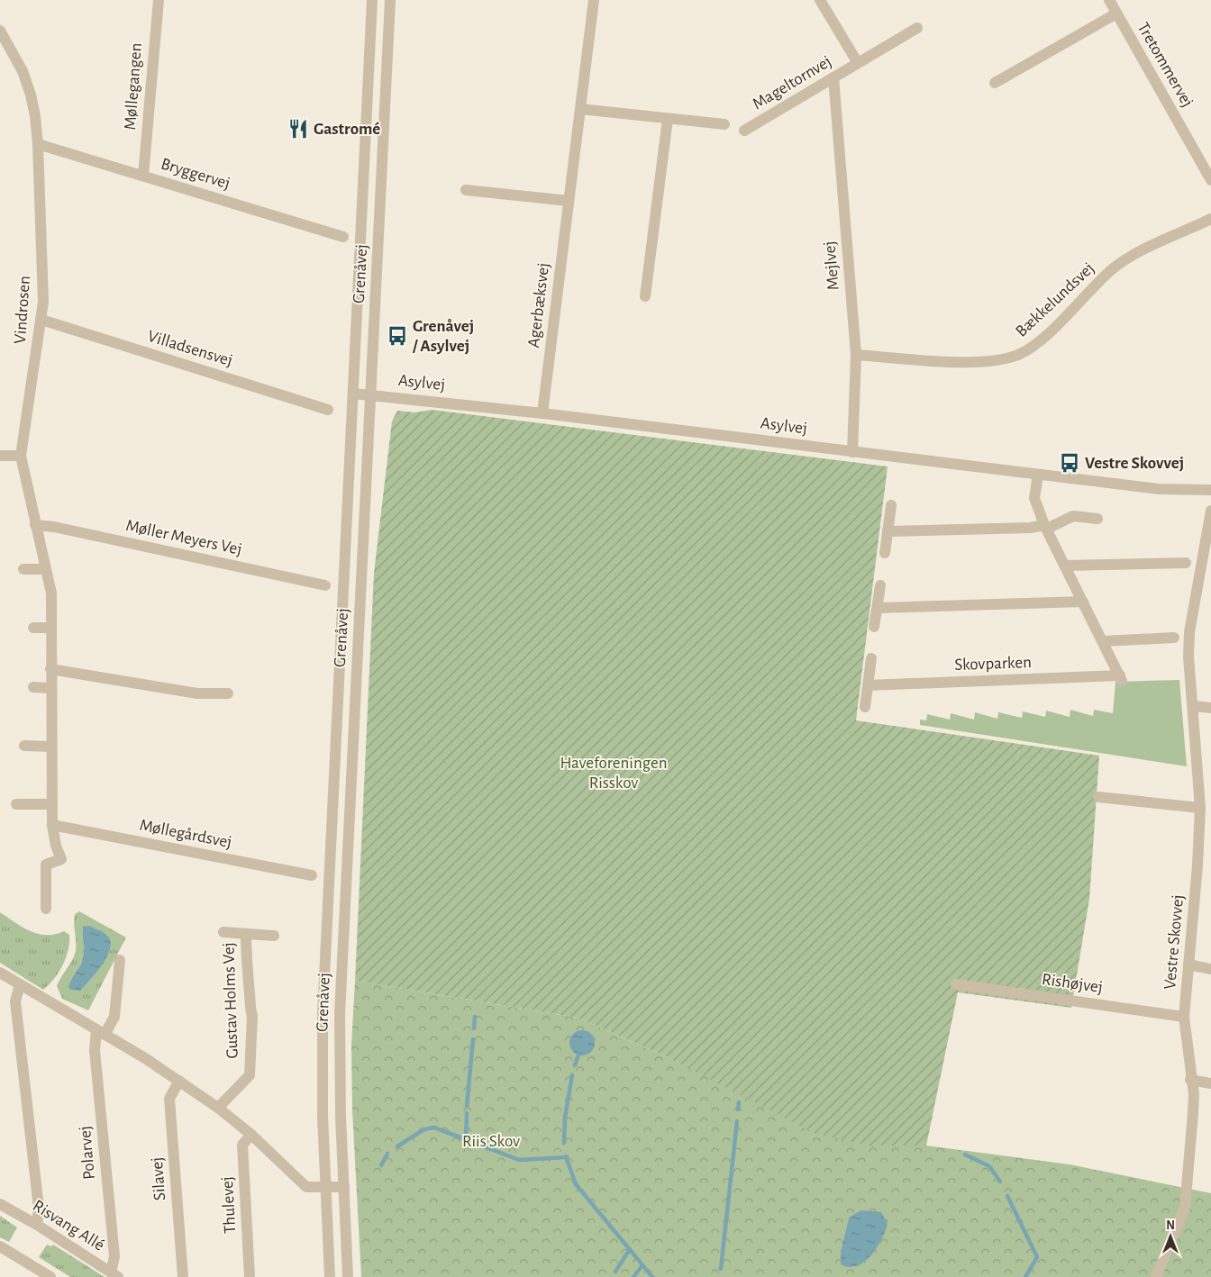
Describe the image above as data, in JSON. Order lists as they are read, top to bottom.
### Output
{
  "streets": {
    "street": [
      "Tretommervej",
      "Mageltornvej",
      "Møllegangen",
      "Bryggervej",
      "Mejlvej",
      "Grenåvej",
      "Bækkelundsvej",
      "Agerbæksvej",
      "Vindrosen",
      "Villadsensvej",
      "Asylvej",
      "Møller Meyers Vej",
      "Skovparken",
      "Møllegårdsvej",
      "Vestre Skovvej",
      "Rishøjvej",
      "Gustav Holms Vej",
      "Polarvej",
      "Silavej",
      "Thulevej",
      "Risvang Allé"
    ]
  },
  "crossings": [
    ["Mageltornvej", "Mejlvej"],
    ["Møllegangen", "Bryggervej"],
    ["Bryggervej", "Vindrosen"],
    ["Mejlvej", "Bækkelundsvej"],
    ["Mejlvej", "Asylvej"],
    ["Grenåvej", "Asylvej"],
    ["Agerbæksvej", "Asylvej"],
    ["Vindrosen", "Villadsensvej"],
    ["Vindrosen", "Møller Meyers Vej"],
    ["Vindrosen", "Møllegårdsvej"],
    ["Asylvej", "Skovparken"],
    ["Vestre Skovvej", "Rishøjvej"],
    ["Polarvej", "Risvang Allé"]
  ],
  "parks": ["Haveforeningen Risskov", "Riis Skov"],
  "places": {
    "restaurant": ["Gastromé"],
    "bus stop": ["Grenåvej / Asylvej", "Vestre Skovvej"]
  },
  "north": "top"
}
